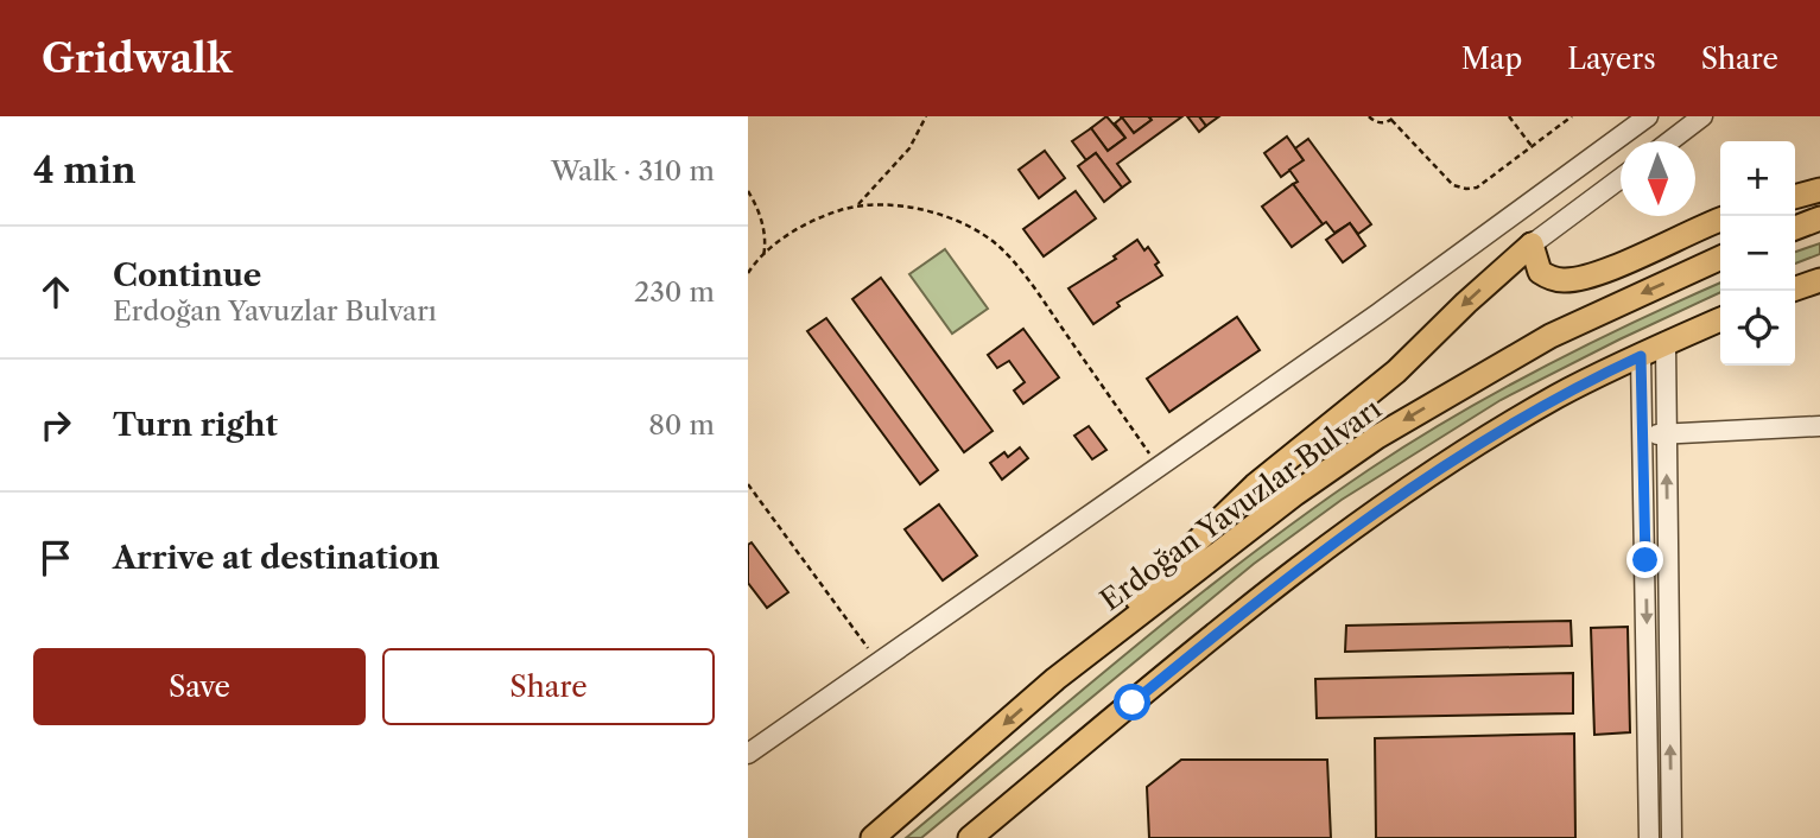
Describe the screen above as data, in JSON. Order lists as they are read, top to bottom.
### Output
{
  "streets": {
    "main road": ["Erdoğan Yavuzlar Bulvarı"]
  },
  "north": "bottom",
  "page": {
    "header": "Gridwalk",
    "nav": ["Map", "Layers", "Share"],
    "heading": ["4 min", "Walk · 310 m"],
    "map_buttons": ["+", "−"],
    "list": [
      ["Continue", "Erdoğan Yavuzlar Bulvarı", "230 m"],
      ["Turn right", "80 m"],
      "Arrive at destination"
    ],
    "buttons": ["Save", "Share"]
  }
}
